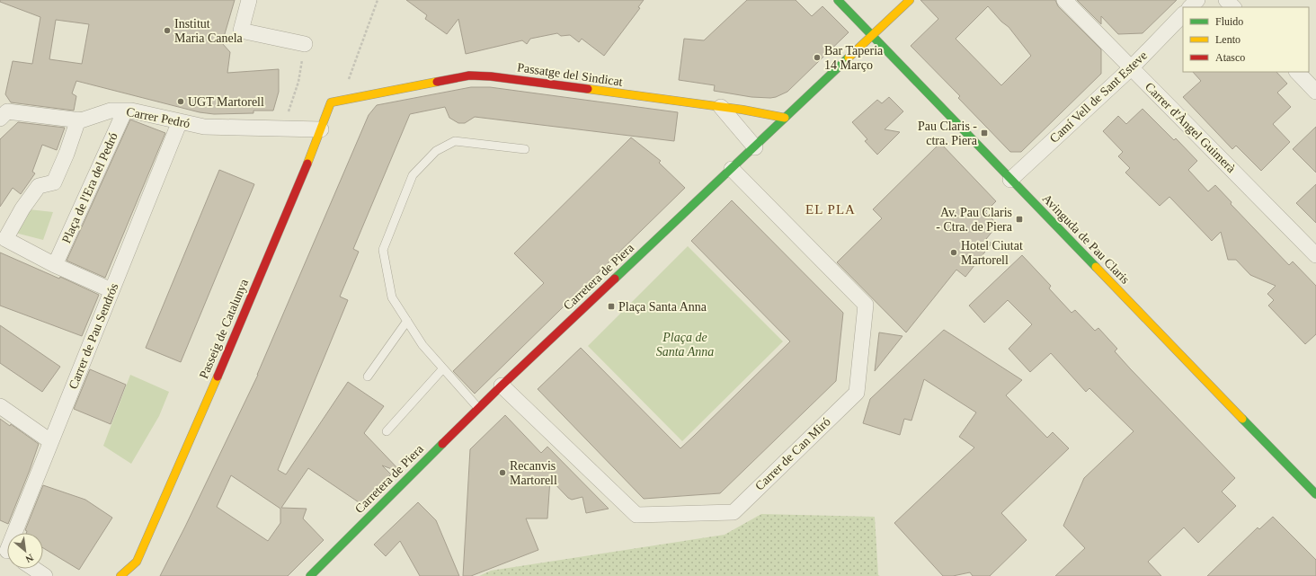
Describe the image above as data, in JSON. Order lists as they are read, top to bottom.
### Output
{
  "streets": {
    "street": [
      "Passatge del Sindicat",
      "Camí Vell de Sant Esteve",
      "Carrer Pedró",
      "Carrer d'Àngel Guimerà",
      "Plaça de l'Era del Pedró",
      "Avinguda de Pau Claris",
      "Carretera de Piera",
      "Passeig de Catalunya",
      "Carrer de Pau Sendrós",
      "Carrer de Can Miró"
    ]
  },
  "crossings": [
    ["Passatge del Sindicat", "Carretera de Piera"],
    ["Passatge del Sindicat", "Passeig de Catalunya"],
    ["Camí Vell de Sant Esteve", "Carrer d'Àngel Guimerà"],
    ["Camí Vell de Sant Esteve", "Avinguda de Pau Claris"],
    ["Carrer Pedró", "Plaça de l'Era del Pedró"],
    ["Carrer Pedró", "Passeig de Catalunya"],
    ["Carrer Pedró", "Carrer de Pau Sendrós"],
    ["Avinguda de Pau Claris", "Carretera de Piera"],
    ["Carretera de Piera", "Carrer de Can Miró"]
  ],
  "districts": ["EL PLA"],
  "parks": ["Plaça de Santa Anna"],
  "places": {
    "other": [
      "Institut Maria Canela",
      "Bar Taperia 14 Março",
      "UGT Martorell",
      "Hotel Ciutat Martorell",
      "Recanvis Martorell"
    ],
    "transit": ["Pau Claris - ctra. Piera", "Av. Pau Claris - Ctra. de Piera", "Plaça Santa Anna"]
  },
  "legend": ["Fluido", "Lento", "Atasco"],
  "north": "bottom right"
}
